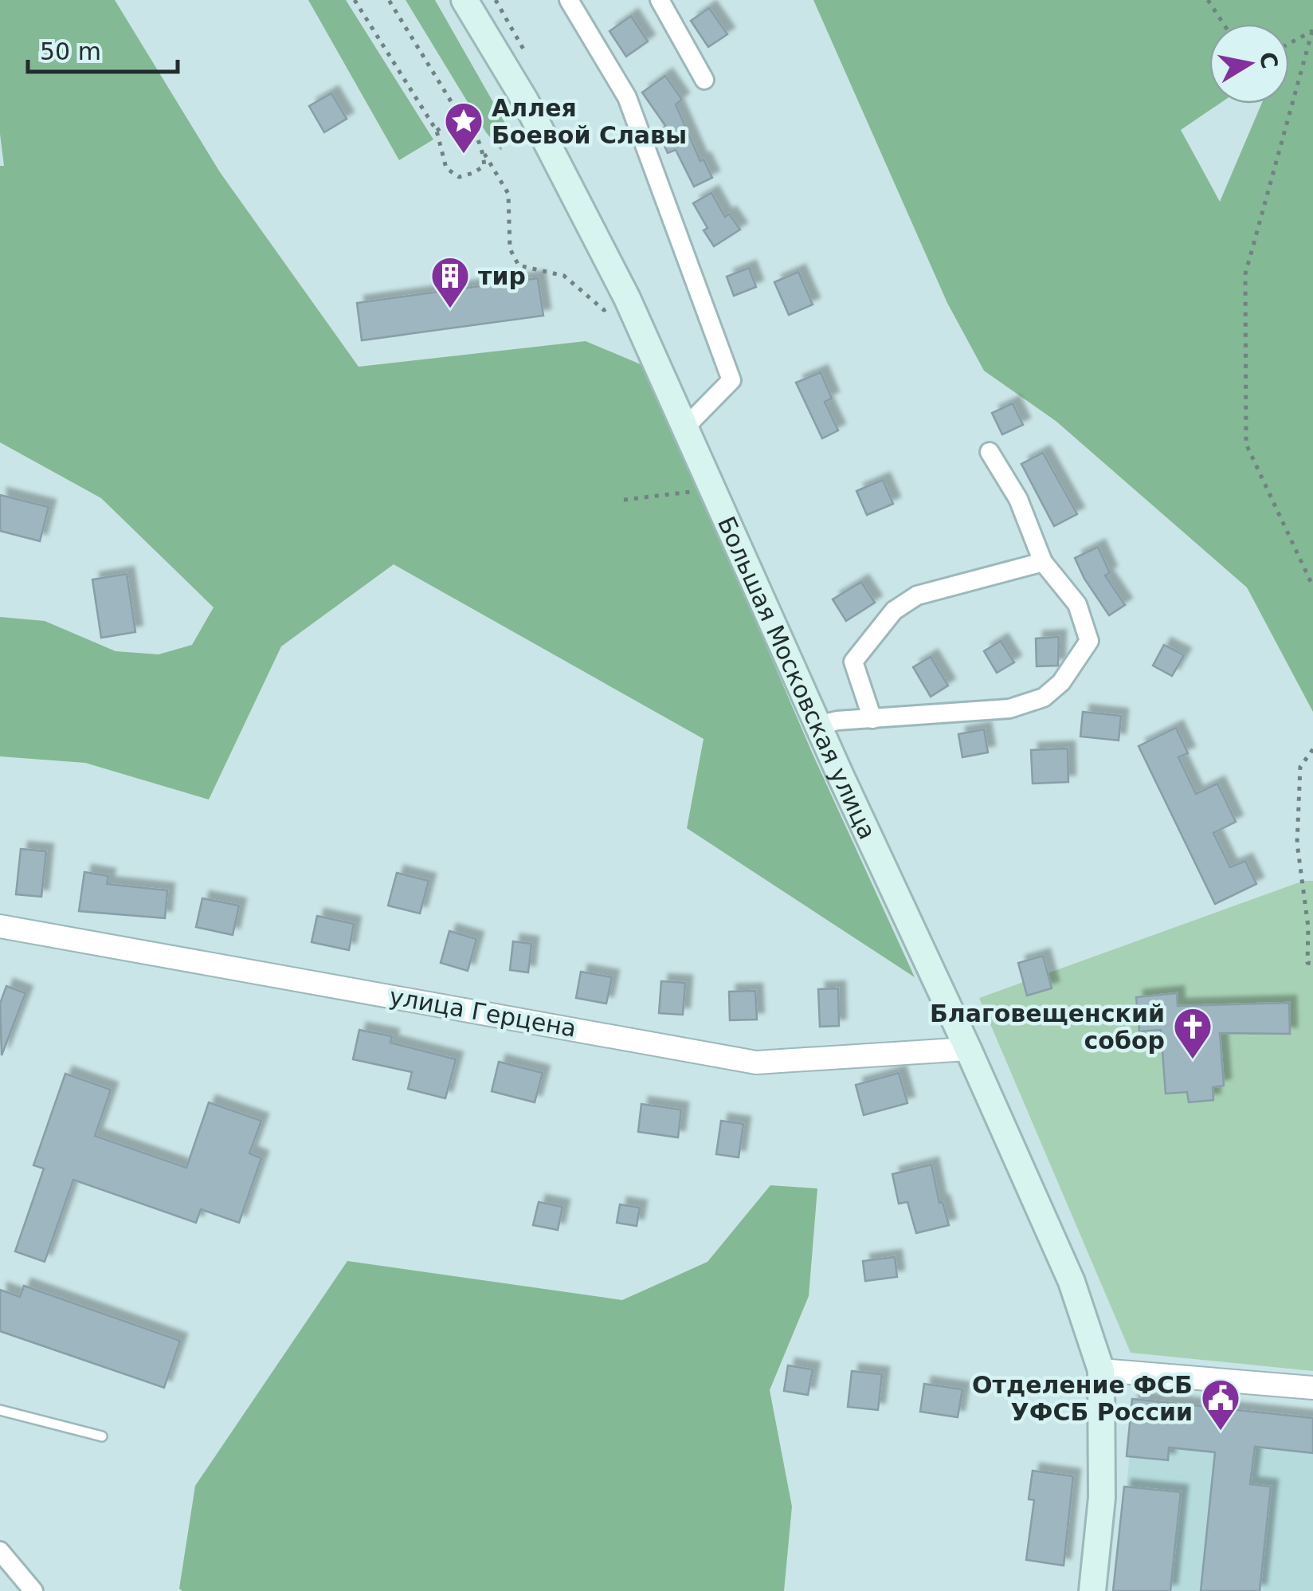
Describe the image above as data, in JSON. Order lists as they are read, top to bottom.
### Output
{
  "streets": {
    "main road": ["Большая Московская улица"],
    "street": ["улица Герцена"]
  },
  "crossings": [
    ["Большая Московская улица", "улица Герцена"]
  ],
  "places": {
    "place": ["Аллея Боевой Славы"],
    "building": ["тир"],
    "church": ["Благовещенский собор"],
    "public building": ["Отделение ФСБ УФСБ России"]
  },
  "scale_bar": "50 m",
  "north": "right"
}
